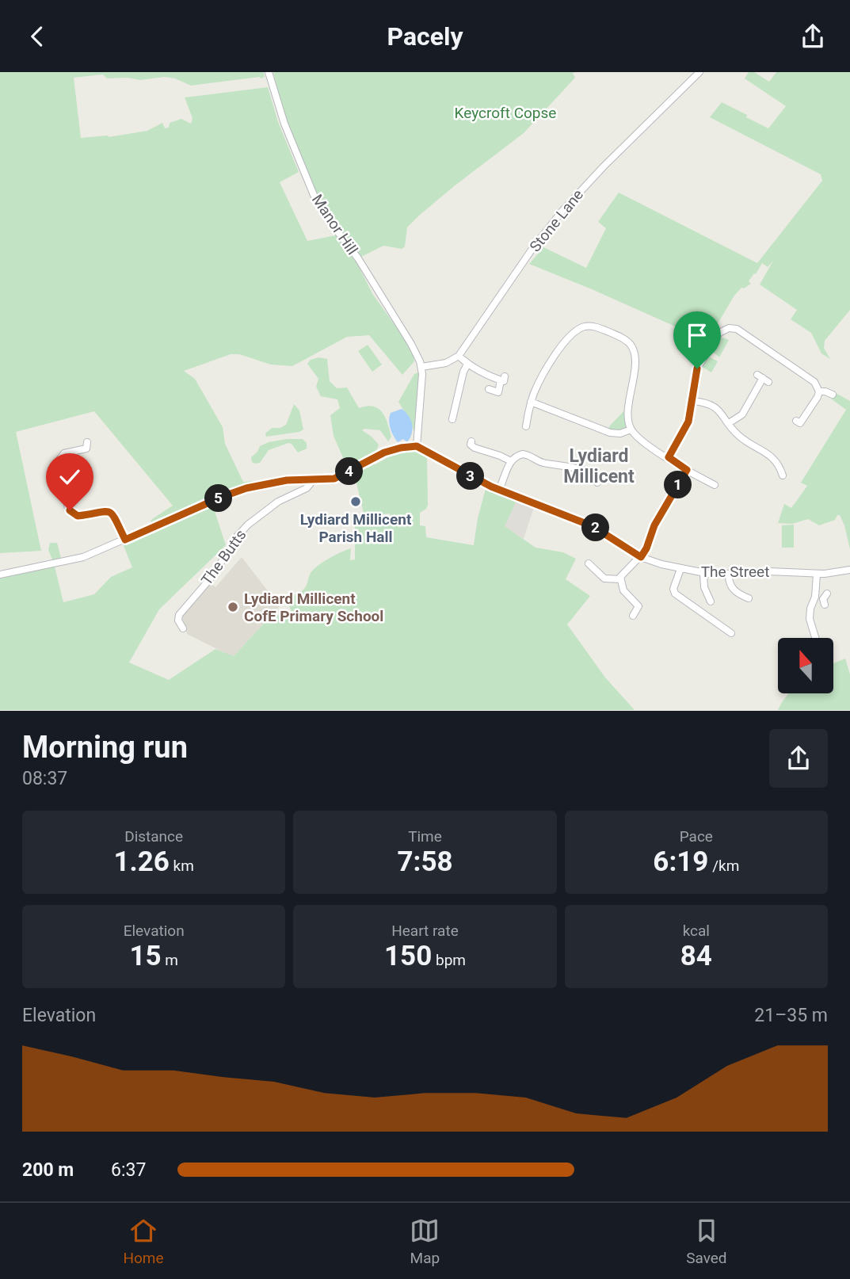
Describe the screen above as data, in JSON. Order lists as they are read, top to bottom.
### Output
{
  "streets": {
    "street": [
      "Stone Lane",
      "Manor Hill",
      "The Butts",
      "The Street"
    ]
  },
  "districts": ["Lydiard Millicent"],
  "parks": ["Keycroft Copse"],
  "places": ["Lydiard Millicent Parish Hall", "Lydiard Millicent CofE Primary School"],
  "north": "top",
  "page": {
    "header": "Pacely",
    "pins": [
      "4",
      "3",
      "1",
      "5",
      "2"
    ],
    "heading": ["Morning run", "08:37"],
    "stats": [
      ["Distance", "1.26 km"],
      ["Time", "7:58"],
      ["Pace", "6:19 /km"],
      ["Elevation", "15 m"],
      ["Heart rate", "150 bpm"],
      ["kcal", "84"]
    ],
    "chart": ["Elevation", "21–35 m"],
    "list": [
      {
        "name": "200 m",
        "note": "6:37"
      }
    ],
    "tabs": ["Home", "Map", "Saved"]
  }
}
